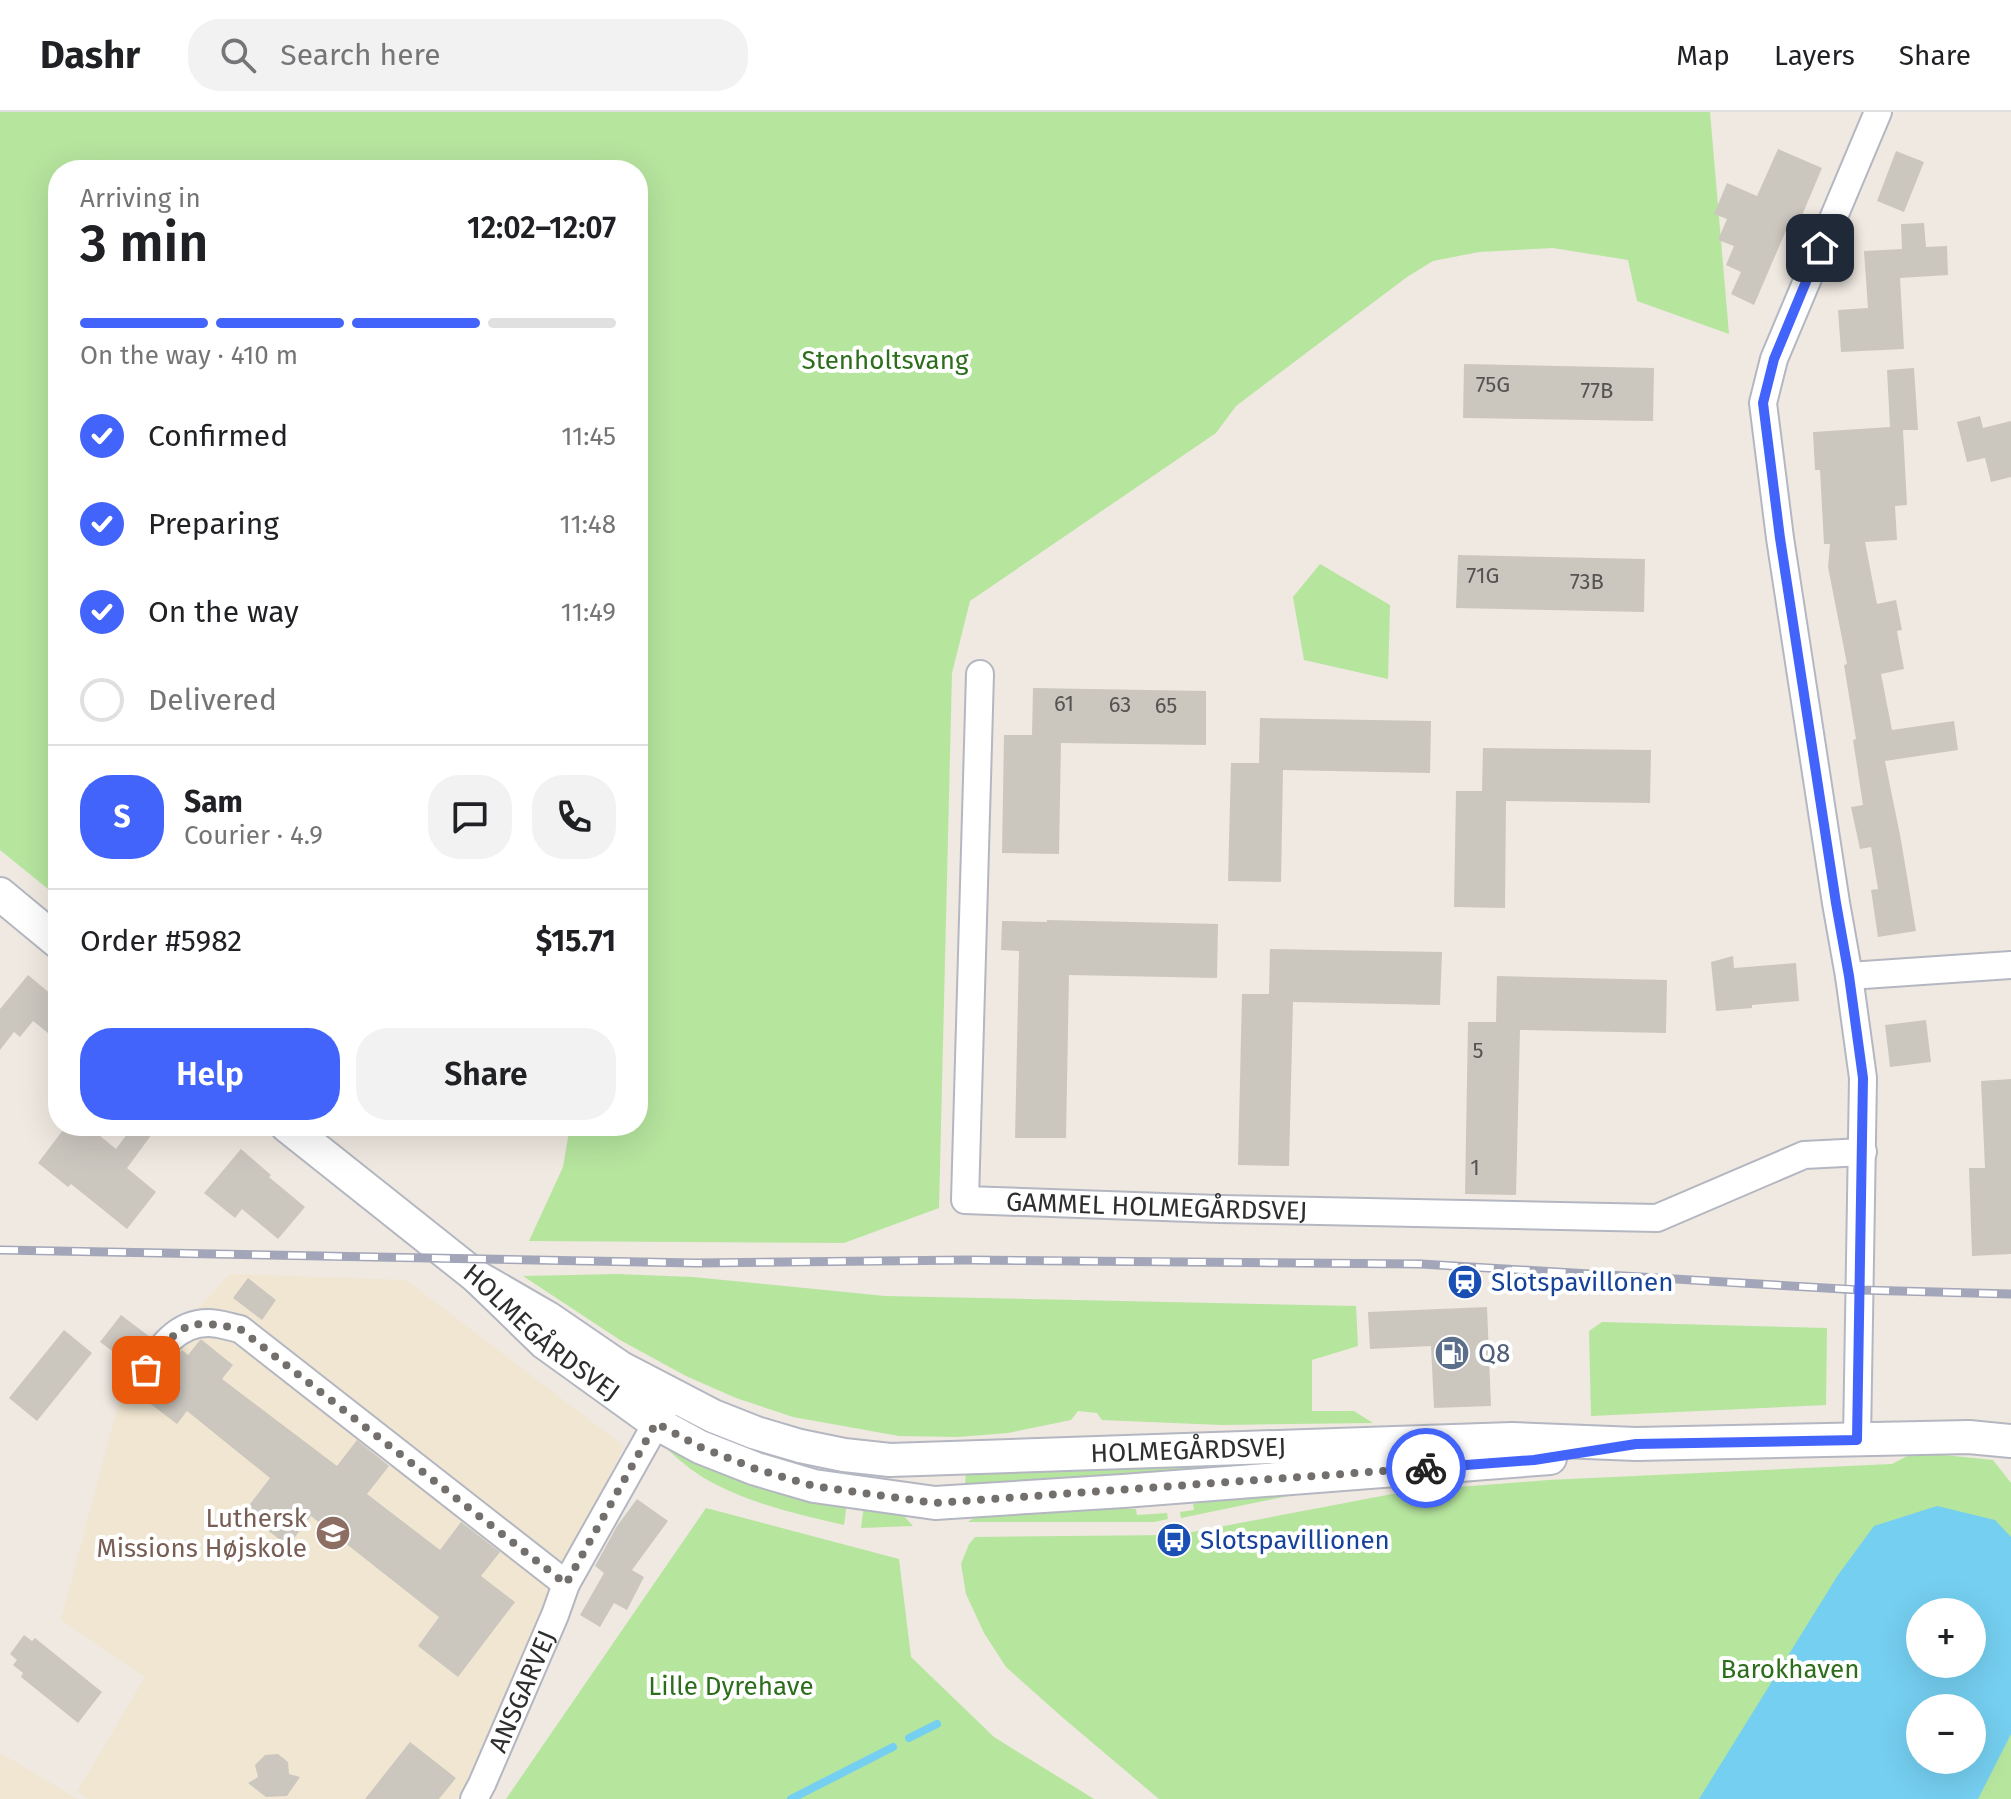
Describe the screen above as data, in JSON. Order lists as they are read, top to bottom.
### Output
{
  "streets": {
    "street": ["GAMMEL HOLMEGÅRDSVEJ", "HOLMEGÅRDSVEJ", "ANSGARVEJ"]
  },
  "crossings": [
    ["HOLMEGÅRDSVEJ", "ANSGARVEJ"]
  ],
  "parks": ["Stenholtsvang", "Barokhaven", "Lille Dyrehave"],
  "places": {
    "station": ["Slotspavillonen"],
    "fuel station": ["Q8"],
    "school or university": ["Luthersk Missions Højskole"],
    "bus stop": ["Slotspavillionen"]
  },
  "house_numbers": [
    "75G",
    "77B",
    "71G",
    "73B",
    "61",
    "63",
    "65",
    "5",
    "1"
  ],
  "page": {
    "header": "Dashr",
    "search": "Search here",
    "nav": ["Map", "Layers", "Share"],
    "heading": ["3 min", "Arriving in", "12:02–12:07"],
    "panel": [
      "Sam",
      "Courier · 4.9",
      "Order #5982",
      "$15.71"
    ],
    "bar": "On the way · 410 m",
    "list": [
      ["Confirmed", "11:45"],
      ["Preparing", "11:48"],
      ["On the way", "11:49"],
      "Delivered"
    ],
    "round": "S",
    "buttons": ["Help", "Share"],
    "map_buttons": ["+", "−"]
  }
}
